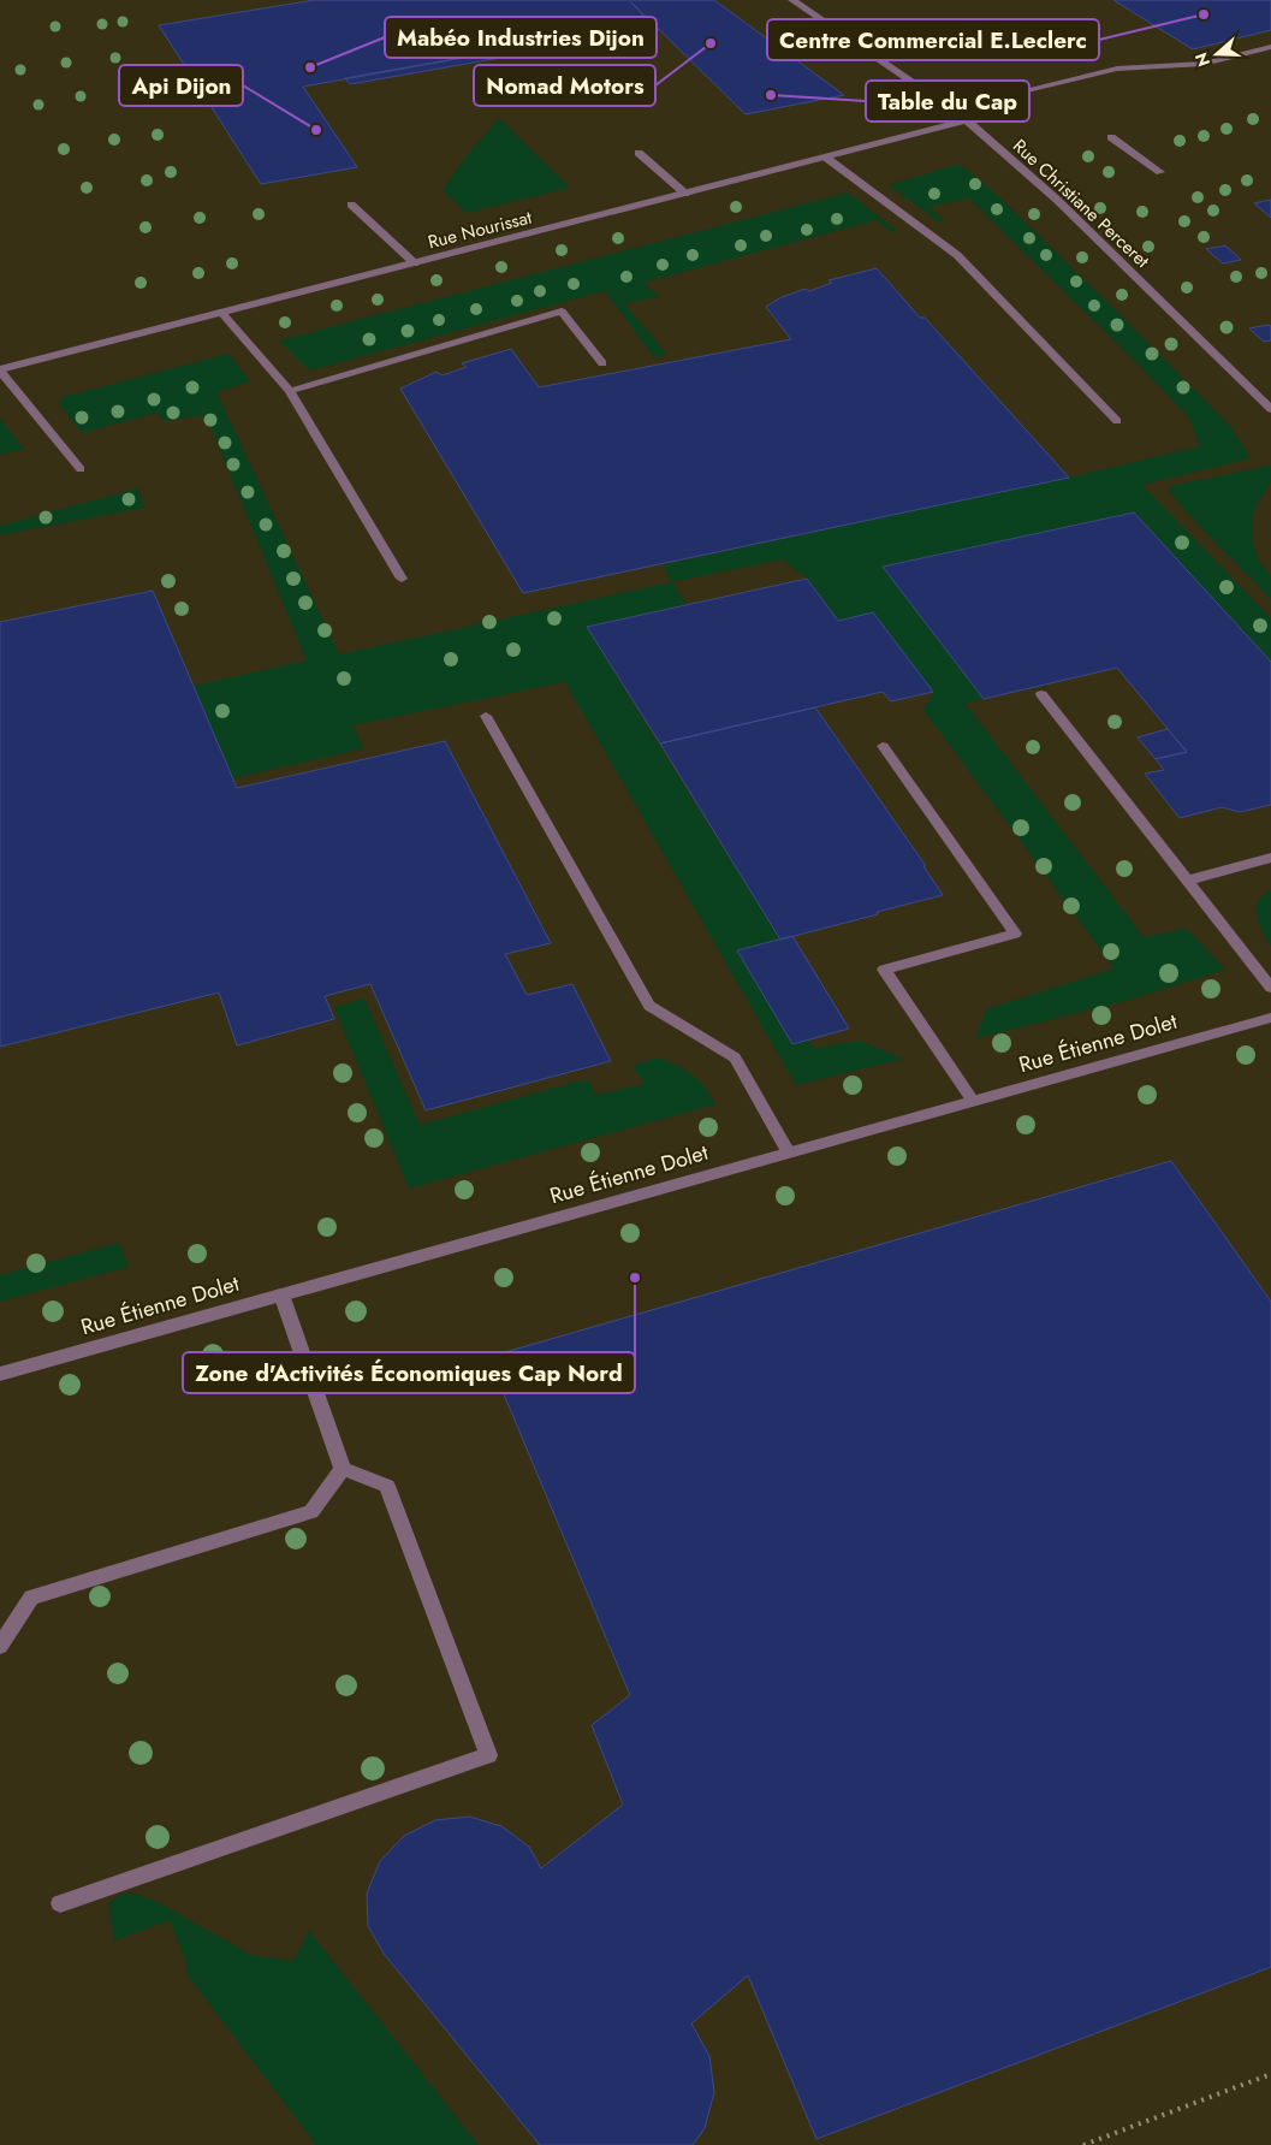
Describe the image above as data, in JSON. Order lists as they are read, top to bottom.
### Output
{
  "streets": {
    "street": ["Rue Christiane Perceret", "Rue Nourissat", "Rue Étienne Dolet"]
  },
  "crossings": [
    ["Rue Christiane Perceret", "Rue Nourissat"]
  ],
  "places": [
    "Centre Commercial E.Leclerc",
    "Nomad Motors",
    "Mabéo Industries Dijon",
    "Table du Cap",
    "Api Dijon",
    "Zone d'Activités Économiques Cap Nord"
  ],
  "north": "left"
}
